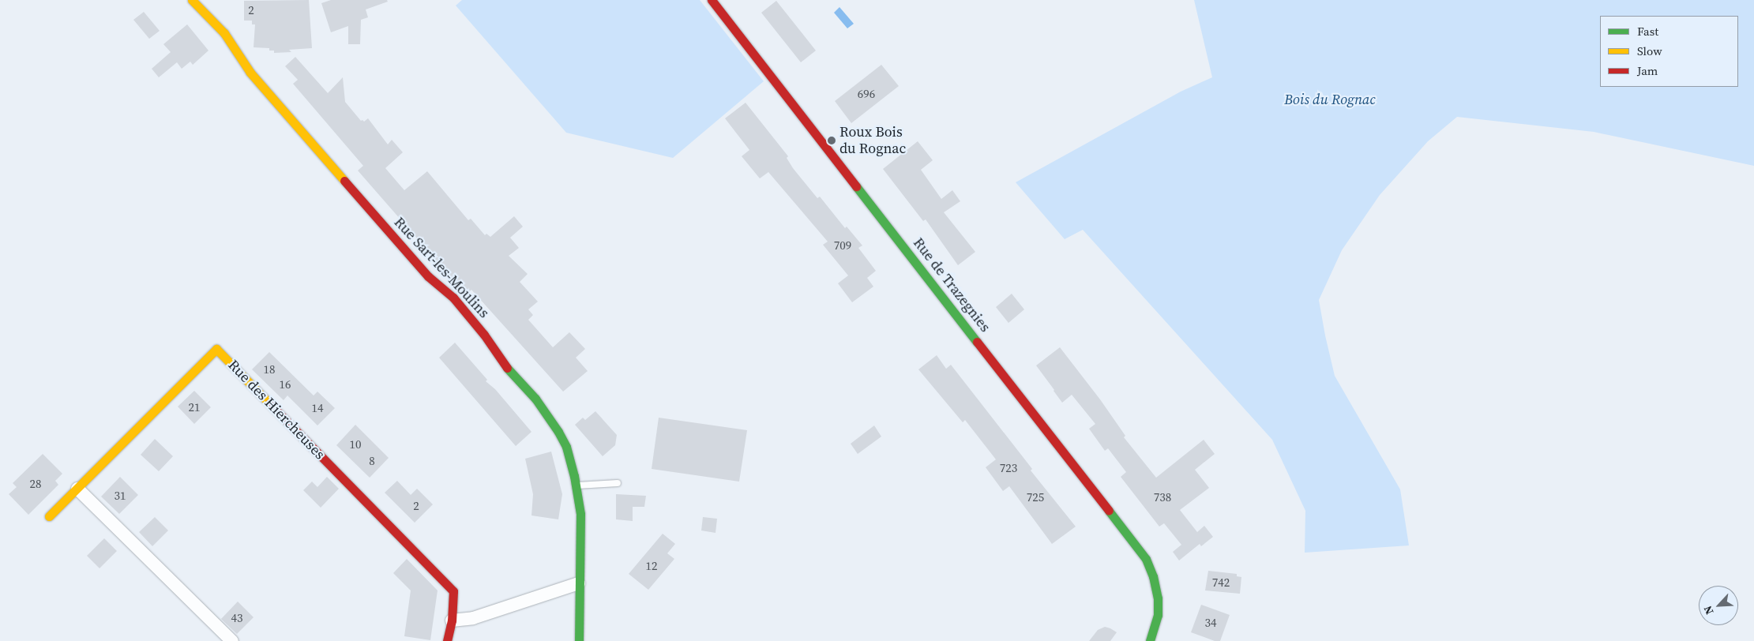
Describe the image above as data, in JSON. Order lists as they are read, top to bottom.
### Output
{
  "streets": {
    "street": ["Rue Sart-les-Moulins", "Rue de Trazegnies", "Rue des Hiercheuses"]
  },
  "parks": ["Bois du Rognac"],
  "places": ["Roux Bois du Rognac"],
  "house_numbers": [
    "2",
    "696",
    "709",
    "18",
    "16",
    "21",
    "14",
    "10",
    "8",
    "723",
    "28",
    "31",
    "725",
    "738",
    "2",
    "12",
    "742",
    "43",
    "34"
  ],
  "legend": ["Fast", "Slow", "Jam"],
  "north": "bottom left"
}
